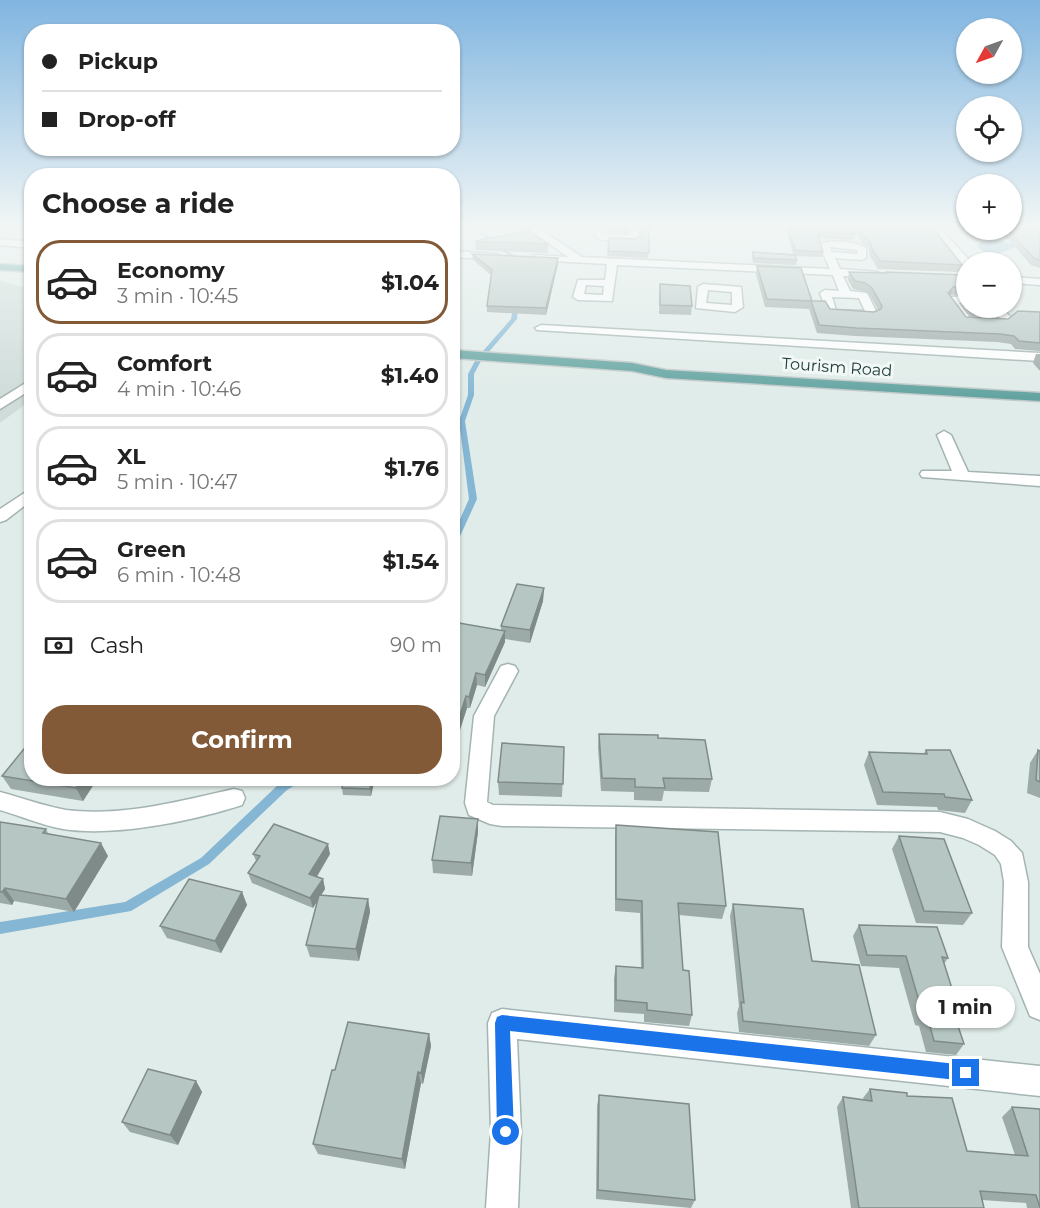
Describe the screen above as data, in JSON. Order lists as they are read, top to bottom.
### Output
{
  "streets": {
    "main road": ["Tourism Road"]
  },
  "north": "bottom left",
  "page": {
    "map_buttons": ["+", "−"],
    "banner": ["Pickup", "Drop-off"],
    "heading": "Choose a ride",
    "list": [
      {
        "name": "Economy",
        "note": "3 min · 10:45",
        "value": "$1.04"
      },
      {
        "name": "Comfort",
        "note": "4 min · 10:46",
        "value": "$1.40"
      },
      {
        "name": "XL",
        "note": "5 min · 10:47",
        "value": "$1.76"
      },
      {
        "name": "Green",
        "note": "6 min · 10:48",
        "value": "$1.54"
      }
    ],
    "pay": ["Cash", "90 m"],
    "buttons": "Confirm",
    "bubble": "1 min"
  }
}
